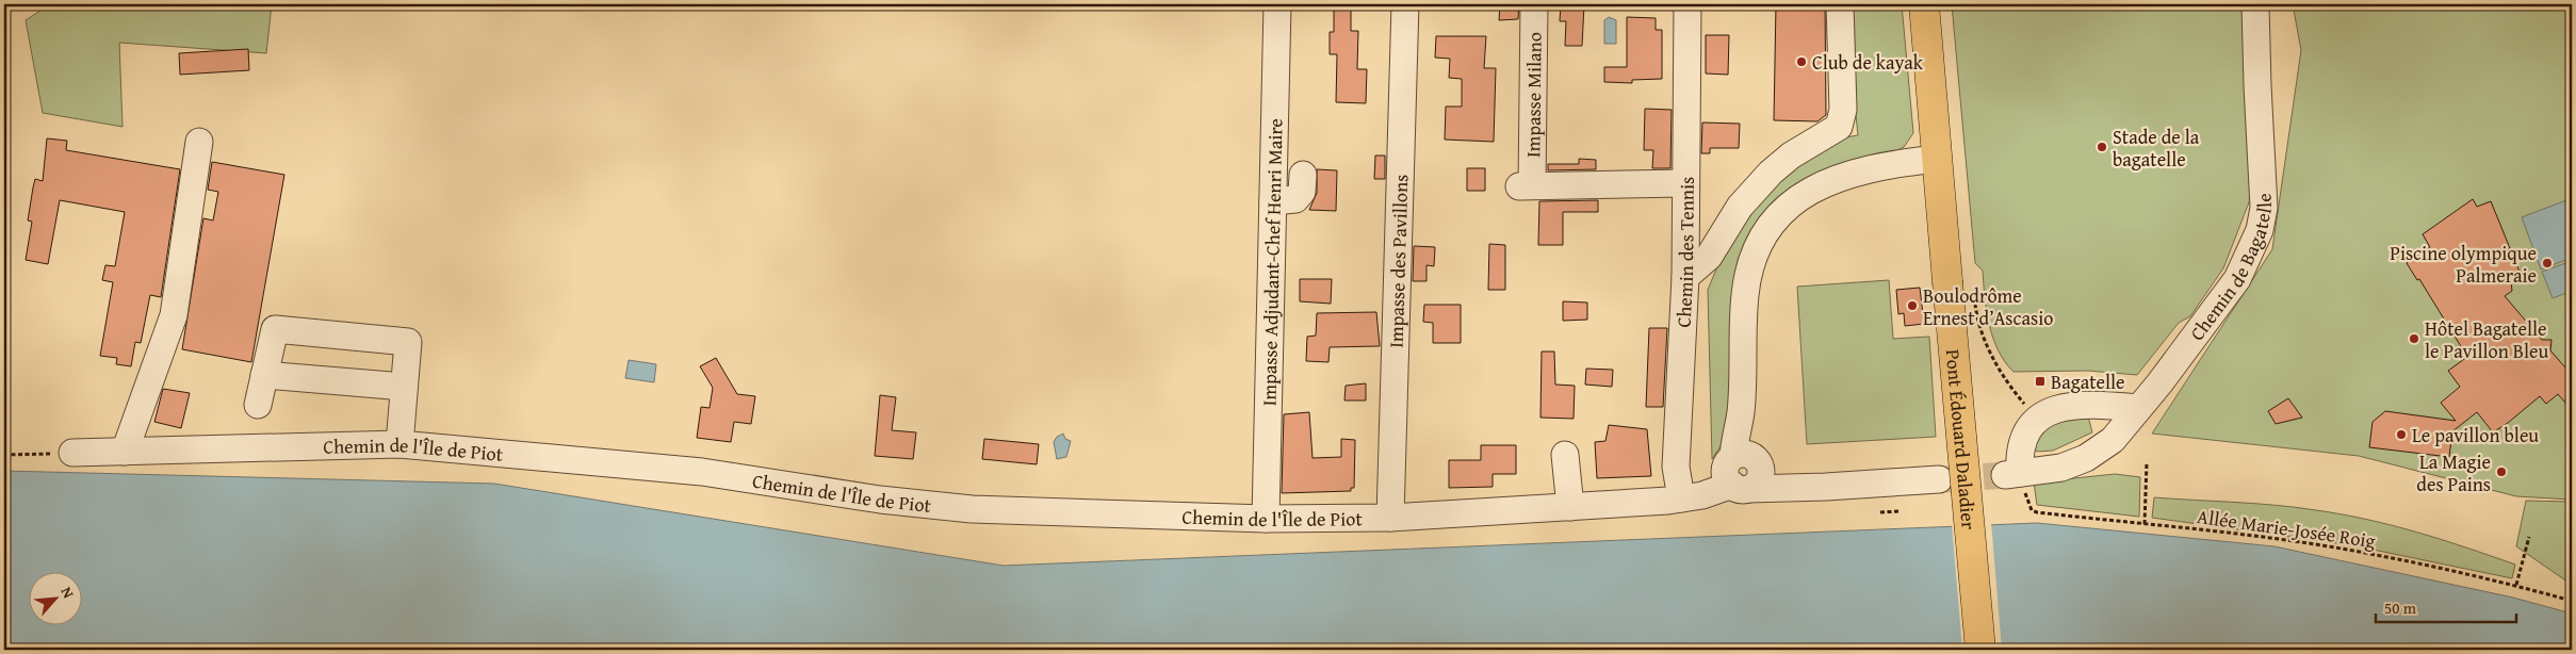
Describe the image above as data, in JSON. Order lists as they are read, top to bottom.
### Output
{
  "streets": {
    "main road": ["Pont Édouard Daladier"],
    "street": [
      "Impasse Milano",
      "Chemin des Tennis",
      "Impasse Adjudant-Chef Henri Maire",
      "Impasse des Pavillons",
      "Chemin de Bagatelle",
      "Chemin de l'Île de Piot"
    ],
    "path": ["Allée Marie-Josée Roig"]
  },
  "crossings": [
    ["Impasse Milano", "Chemin des Tennis"],
    ["Chemin des Tennis", "Chemin de l'Île de Piot"],
    ["Impasse Adjudant-Chef Henri Maire", "Chemin de l'Île de Piot"],
    ["Impasse des Pavillons", "Chemin de l'Île de Piot"],
    ["Chemin de Bagatelle", "Allée Marie-Josée Roig"]
  ],
  "places": {
    "other": [
      "Club de kayak",
      "Stade de la bagatelle",
      "Piscine olympique Palmeraie",
      "Boulodrôme Ernest d’Ascasio",
      "Hôtel Bagatelle le Pavillon Bleu",
      "Le pavillon bleu",
      "La Magie des Pains"
    ],
    "transit": ["Bagatelle"]
  },
  "scale_bar": "50 m",
  "north": "top right"
}
